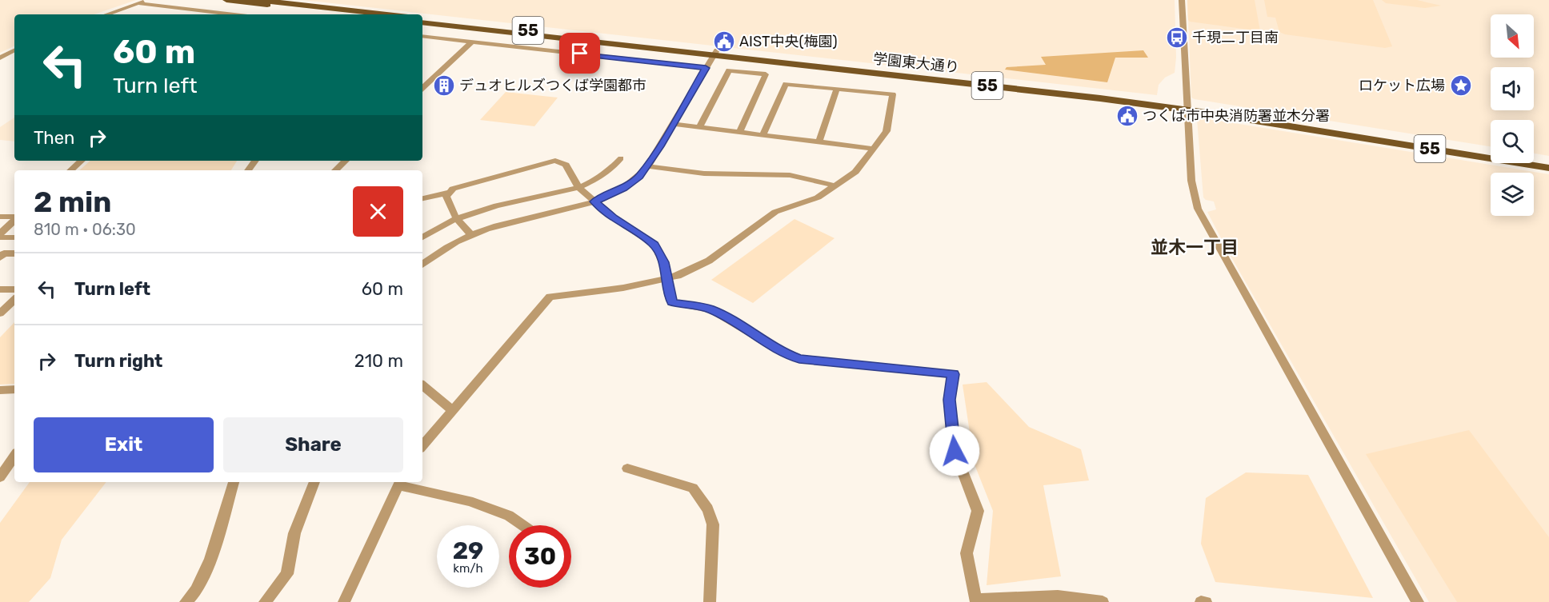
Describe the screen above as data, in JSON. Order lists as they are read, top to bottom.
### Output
{
  "streets": {
    "main road": ["55", "学園東大通り"]
  },
  "districts": ["並木一丁目"],
  "places": {
    "bus stop": ["千現二丁目南"],
    "public building": ["AIST中央(梅園)", "つくば市中央消防署並木分署"],
    "building": ["デュオヒルズつくば学園都市"],
    "place": ["ロケット広場"]
  },
  "north": "bottom right",
  "page": {
    "turn": ["60 m", "Turn left"],
    "then": "Then",
    "heading": ["2 min", "810 m · 06:30"],
    "list": [
      {
        "name": "Turn left",
        "value": "60 m"
      },
      {
        "name": "Turn right",
        "value": "210 m"
      }
    ],
    "buttons": ["Exit", "Share"],
    "speed": "29 km/h",
    "limit": "30"
  }
}
